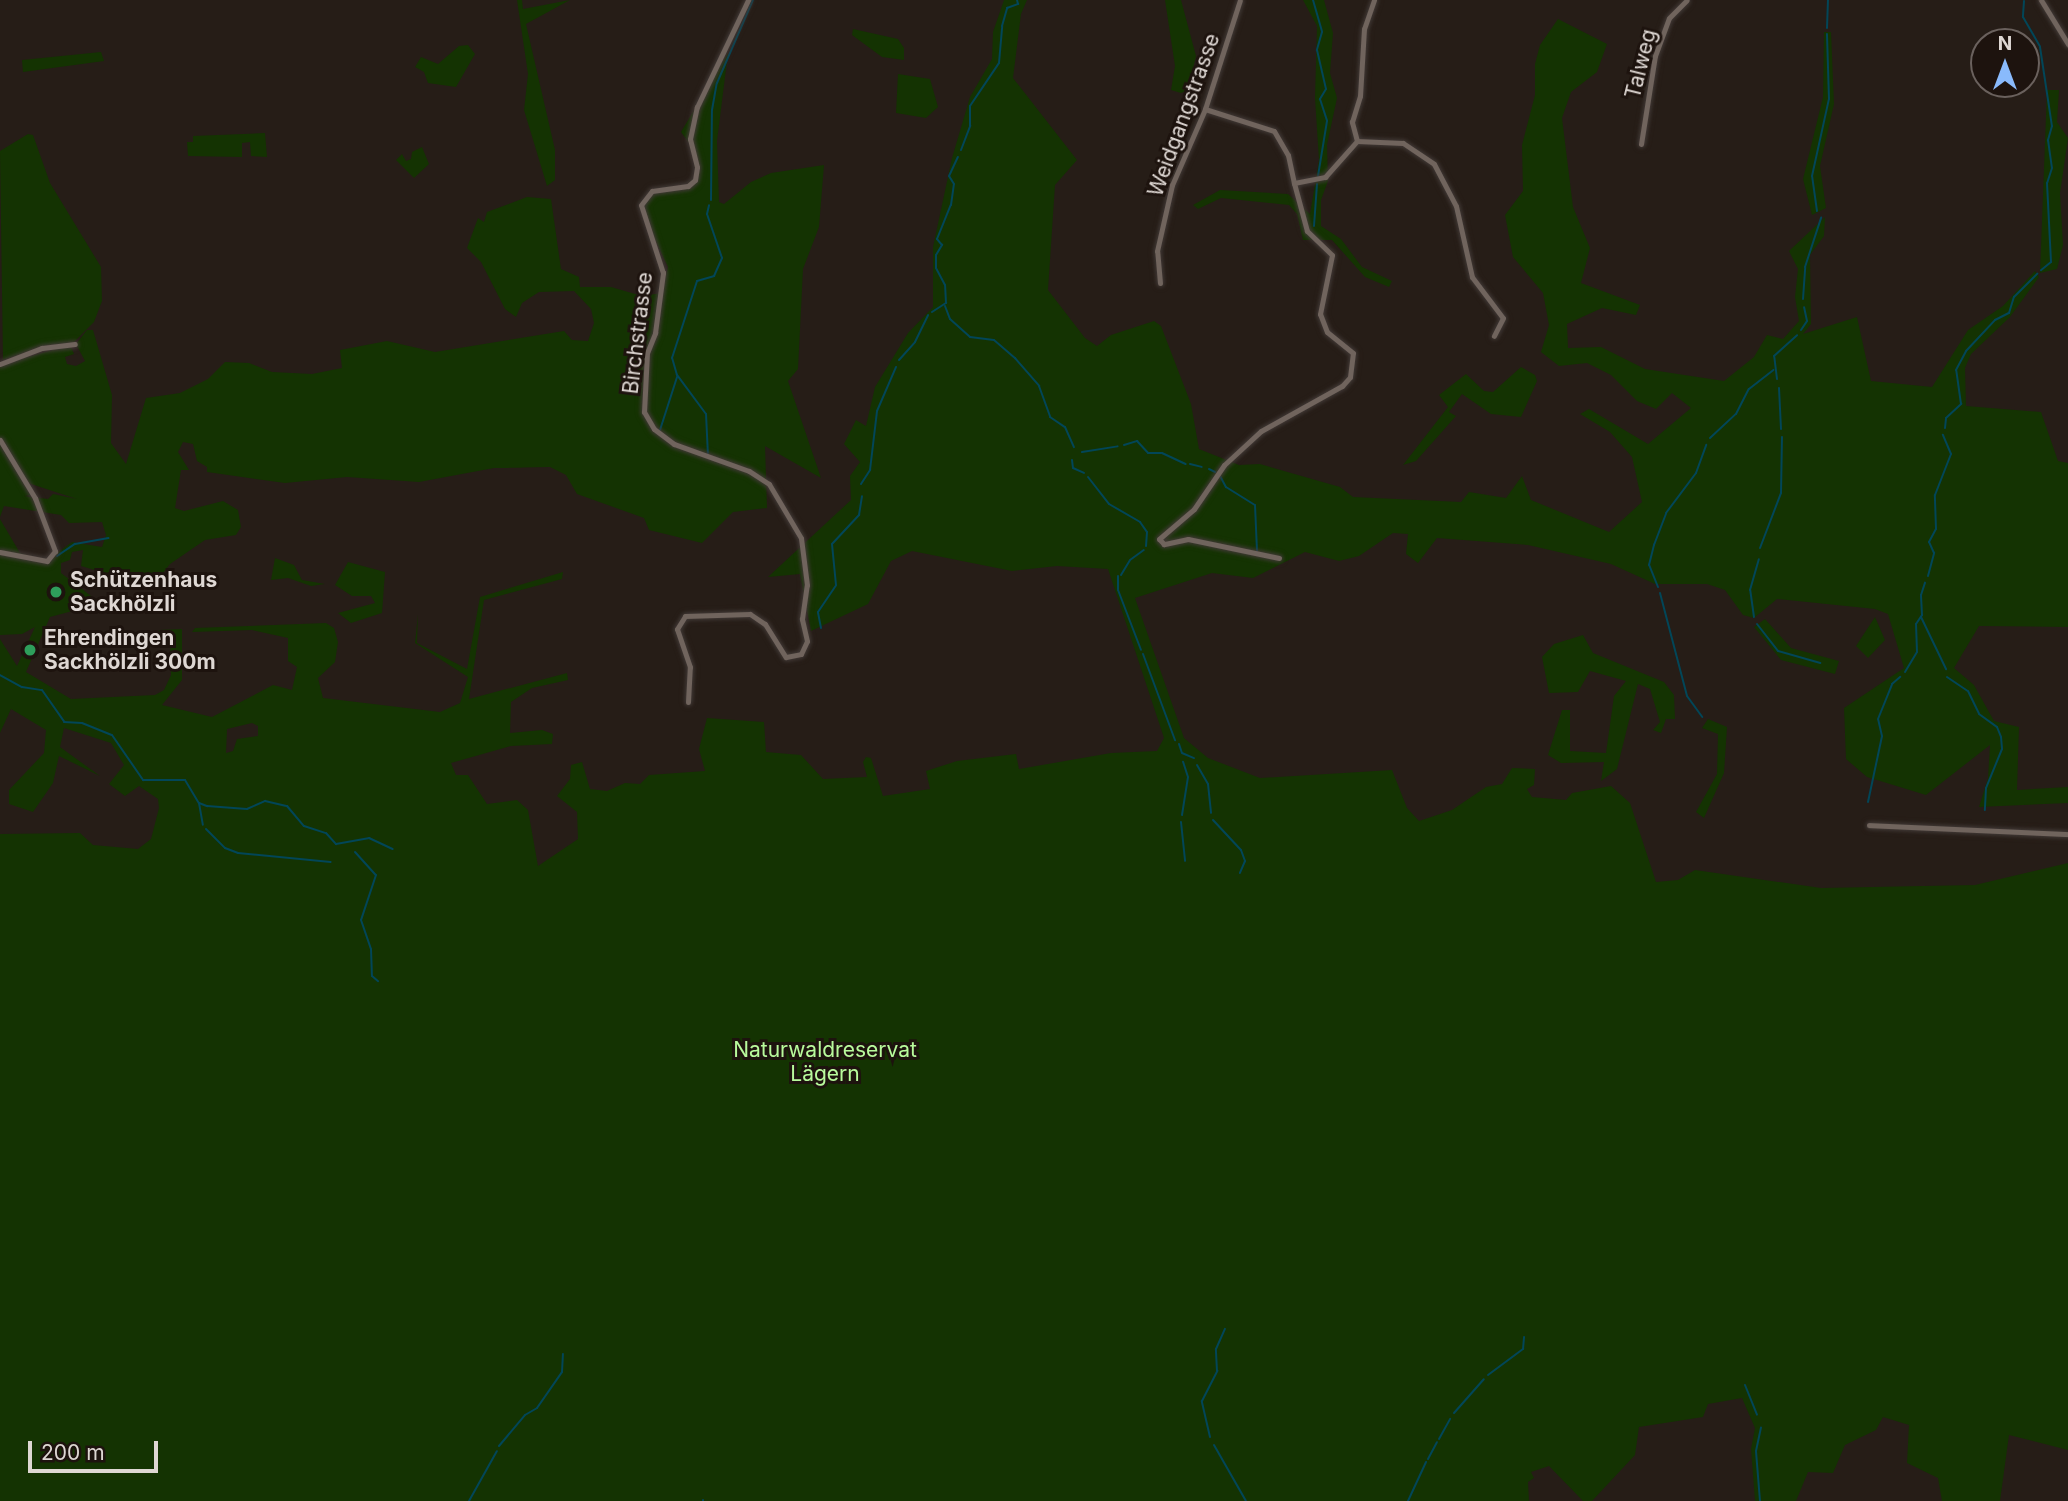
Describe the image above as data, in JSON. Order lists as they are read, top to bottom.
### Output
{
  "streets": {
    "street": ["Talweg", "Weidgangstrasse", "Birchstrasse"]
  },
  "parks": ["Naturwaldreservat Lägern"],
  "places": ["Schützenhaus Sackhölzli", "Ehrendingen Sackhölzli 300m"],
  "scale_bar": "200 m",
  "north": "top"
}
